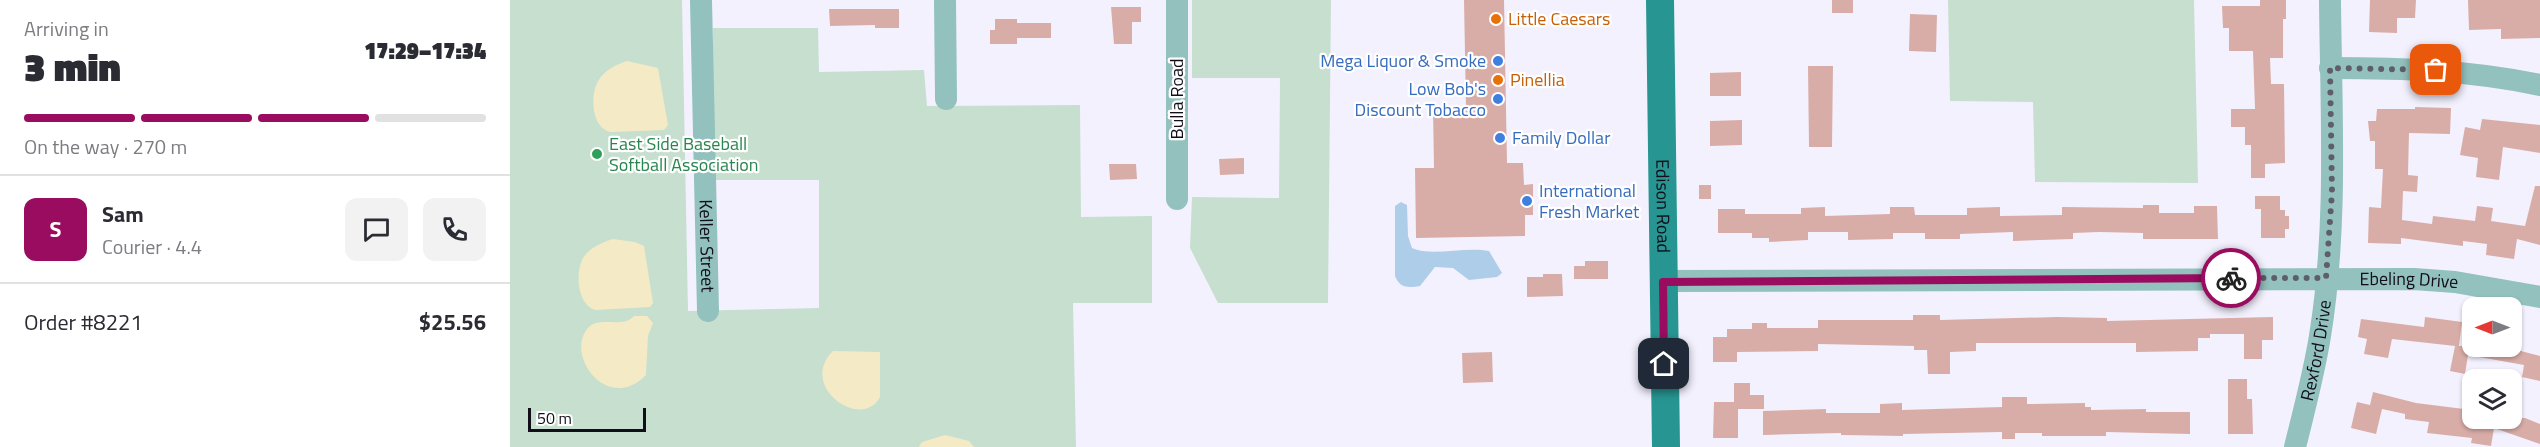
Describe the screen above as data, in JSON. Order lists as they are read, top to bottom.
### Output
{
  "streets": {
    "main road": ["Edison Road"],
    "street": [
      "Bulla Road",
      "Keller Street",
      "Ebeling Drive",
      "Rexford Drive"
    ]
  },
  "crossings": [
    ["Edison Road", "Ebeling Drive"],
    ["Ebeling Drive", "Rexford Drive"]
  ],
  "places": [
    "Little Caesars",
    "Mega Liquor & Smoke",
    "Pinellia",
    "Low Bob's Discount Tobacco",
    "Family Dollar",
    "East Side Baseball Softball Association",
    "International Fresh Market"
  ],
  "scale_bar": "50 m",
  "north": "left",
  "page": {
    "heading": ["3 min", "Arriving in", "17:29–17:34"],
    "panel": [
      "Sam",
      "Courier · 4.4",
      "Order #8221",
      "$25.56"
    ],
    "bar": "On the way · 270 m",
    "round": "S",
    "scale": "50 m"
  }
}
